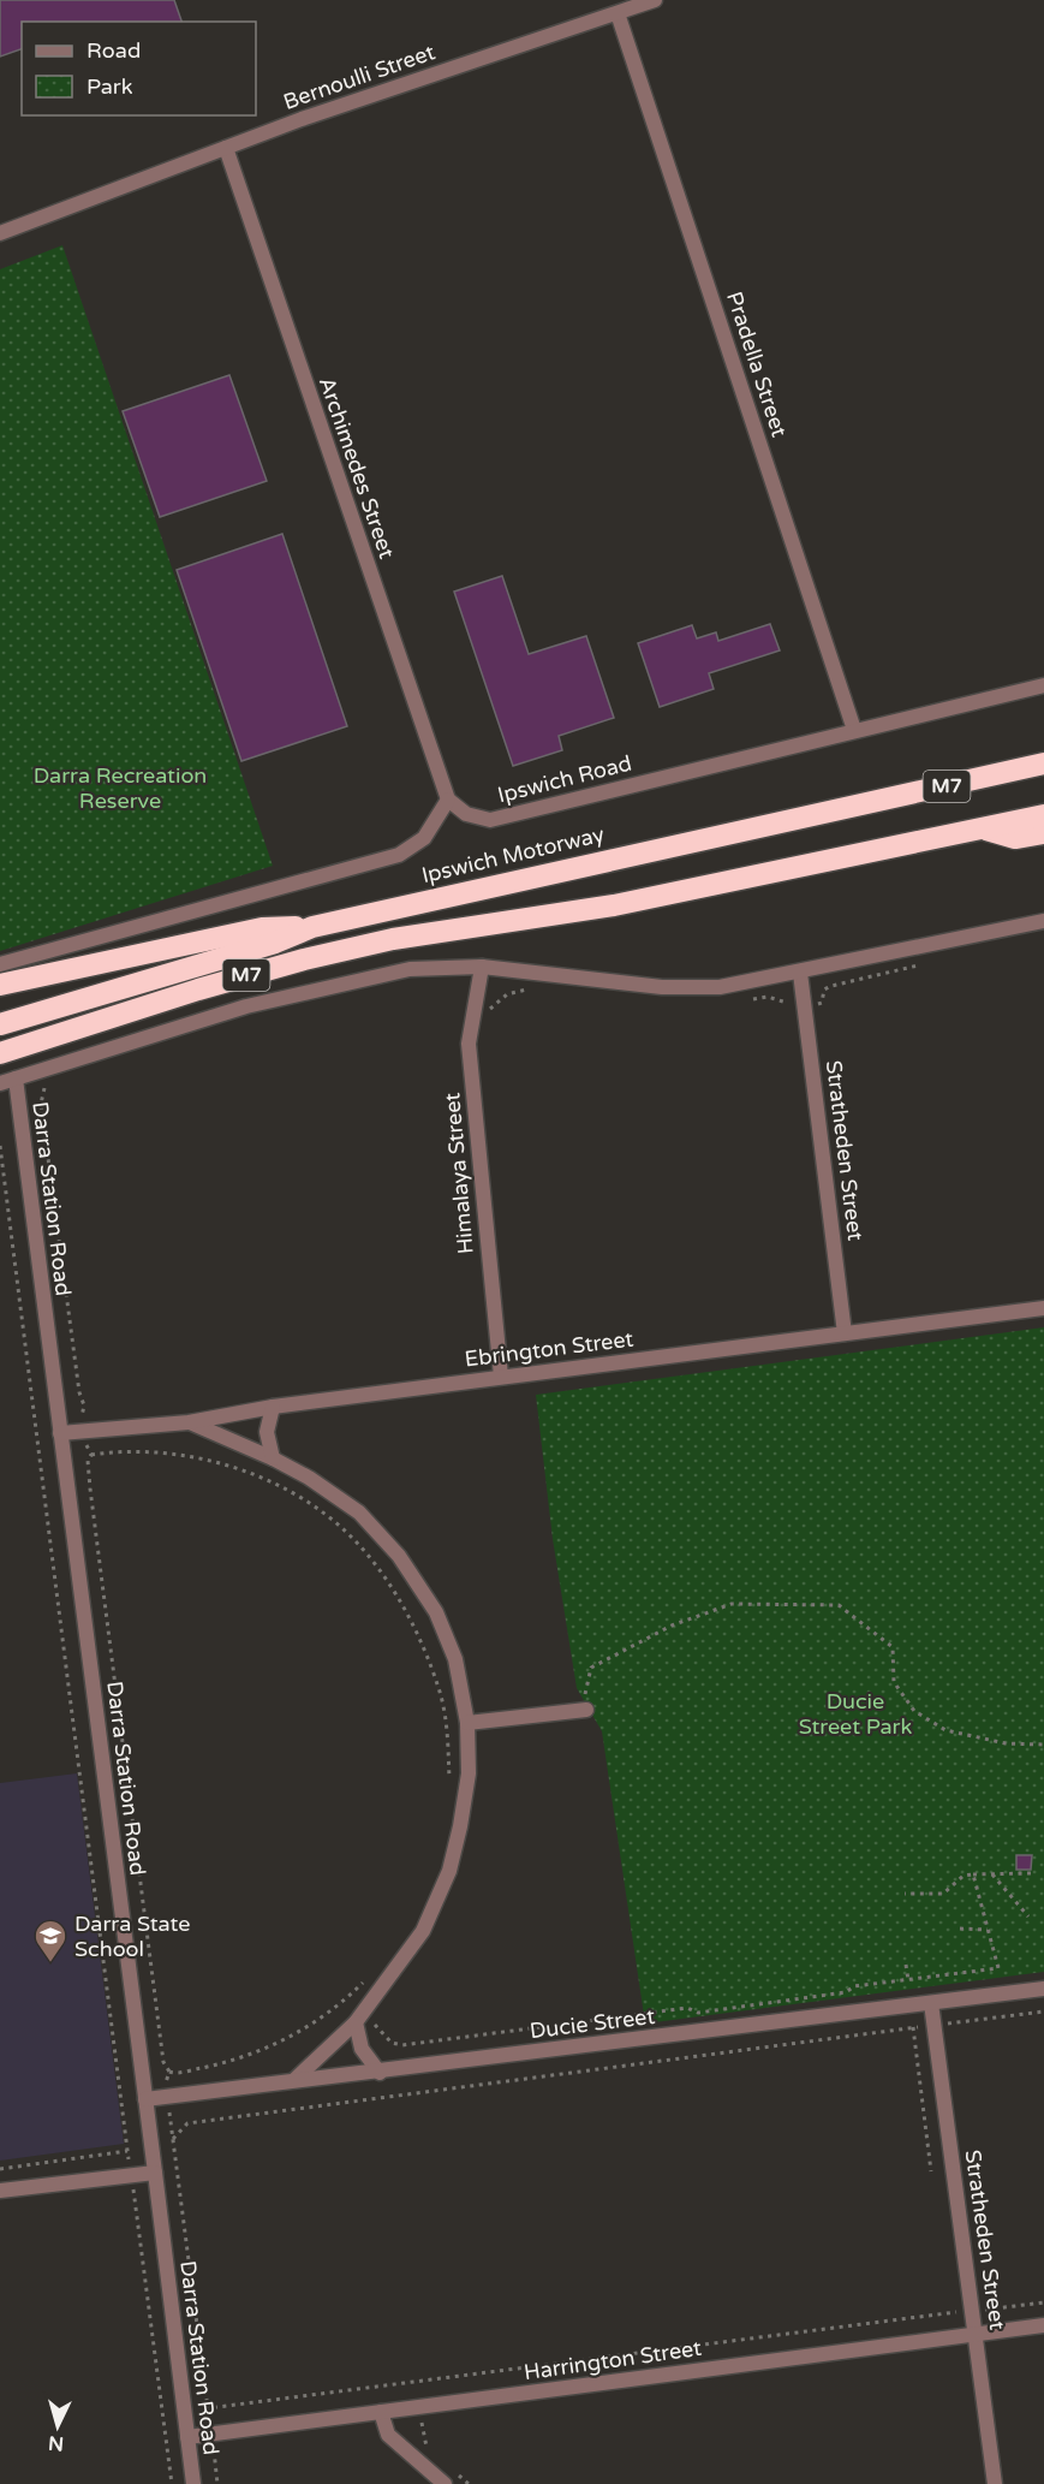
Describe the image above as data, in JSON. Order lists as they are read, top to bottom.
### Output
{
  "streets": {
    "highway": ["M7", "Ipswich Motorway"],
    "street": [
      "Bernoulli Street",
      "Pradella Street",
      "Archimedes Street",
      "Ipswich Road",
      "Stratheden Street",
      "Himalaya Street",
      "Darra Station Road",
      "Ebrington Street",
      "Ducie Street",
      "Harrington Street"
    ]
  },
  "crossings": [
    ["Bernoulli Street", "Pradella Street"],
    ["Bernoulli Street", "Archimedes Street"],
    ["Pradella Street", "Ipswich Road"],
    ["Archimedes Street", "Ipswich Road"],
    ["Stratheden Street", "Ebrington Street"],
    ["Stratheden Street", "Ducie Street"],
    ["Stratheden Street", "Harrington Street"],
    ["Himalaya Street", "Ebrington Street"],
    ["Darra Station Road", "Ebrington Street"],
    ["Darra Station Road", "Ducie Street"],
    ["Darra Station Road", "Harrington Street"]
  ],
  "parks": ["Darra Recreation Reserve", "Ducie Street Park"],
  "places": {
    "school or university": ["Darra State School"]
  },
  "legend": ["Road", "Park"],
  "north": "bottom"
}
